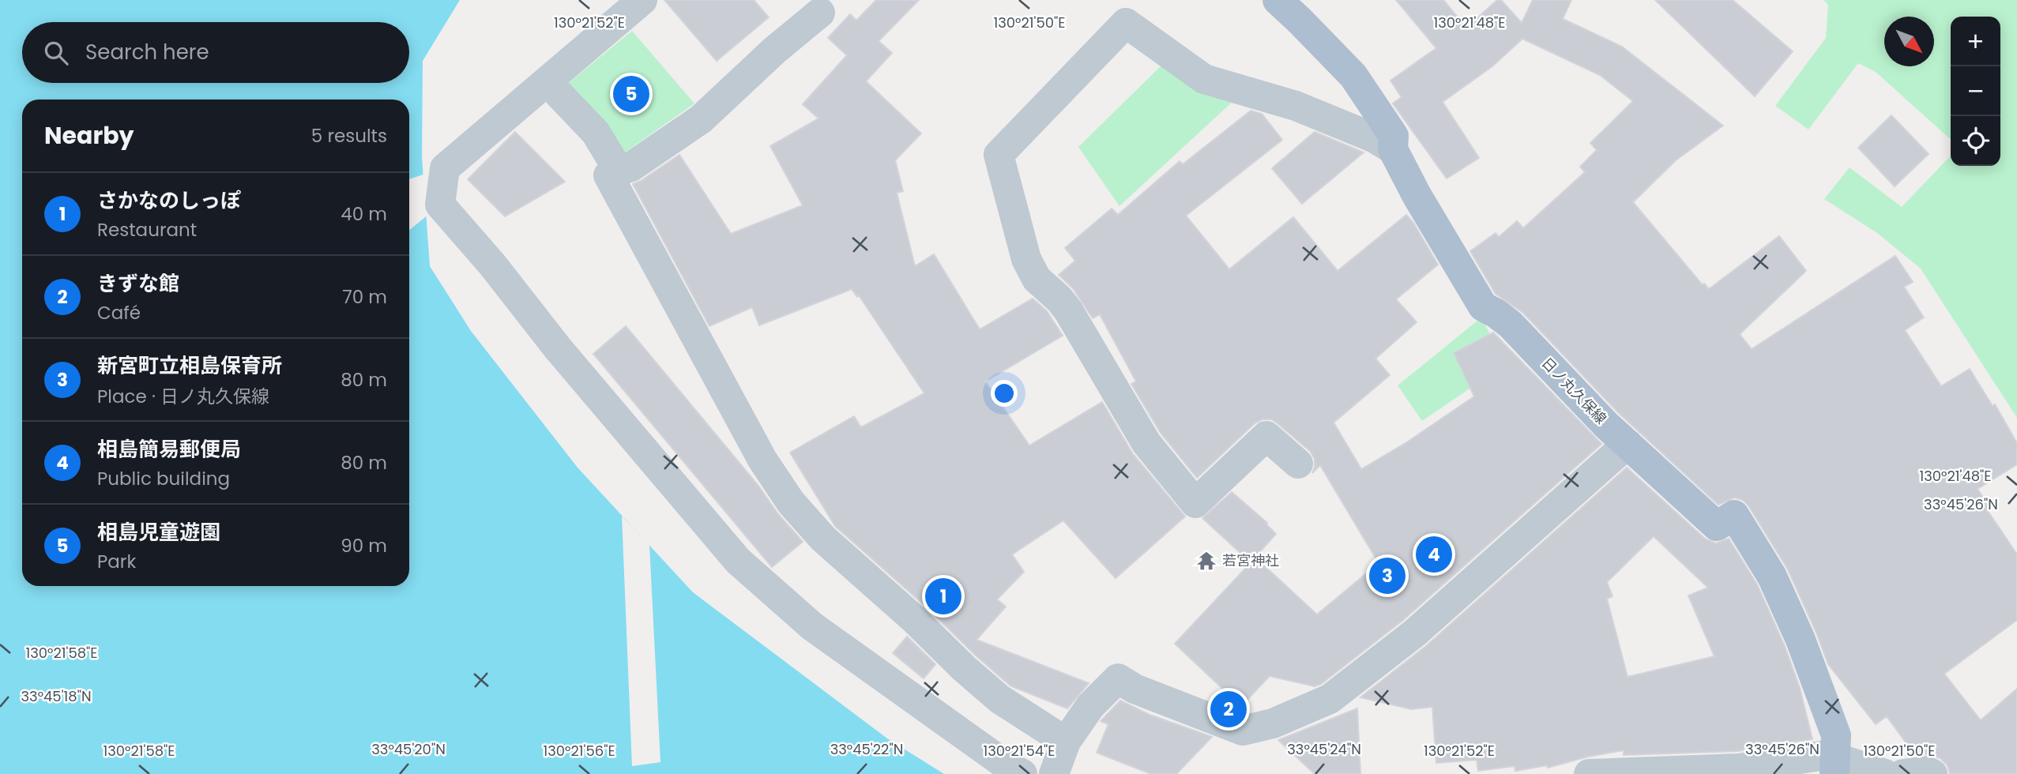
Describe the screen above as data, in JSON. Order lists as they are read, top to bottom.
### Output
{
  "streets": {
    "main road": ["日ノ丸久保線"]
  },
  "places": {
    "temple": ["若宮神社"]
  },
  "north": "bottom right",
  "page": {
    "map_buttons": ["+", "−"],
    "search": "Search here",
    "pins": [
      "5",
      "4",
      "3",
      "1",
      "2"
    ],
    "heading": ["Nearby", "5 results"],
    "list": [
      {
        "mark": "1",
        "name": "さかなのしっぽ",
        "note": "Restaurant",
        "value": "40 m"
      },
      {
        "mark": "2",
        "name": "きずな館",
        "note": "Café",
        "value": "70 m"
      },
      {
        "mark": "3",
        "name": "新宮町立相島保育所",
        "note": "Place · 日ノ丸久保線",
        "value": "80 m"
      },
      {
        "mark": "4",
        "name": "相島簡易郵便局",
        "note": "Public building",
        "value": "80 m"
      },
      {
        "mark": "5",
        "name": "相島児童遊園",
        "note": "Park",
        "value": "90 m"
      }
    ]
  },
  "coordinates": [
    "130°21'52\"E",
    "130°21'50\"E",
    "130°21'48\"E",
    "33°45'26\"N",
    "130°21'58\"E",
    "33°45'18\"N",
    "33°45'20\"N",
    "33°45'22\"N",
    "33°45'24\"N",
    "130°21'56\"E",
    "130°21'54\"E"
  ]
}
